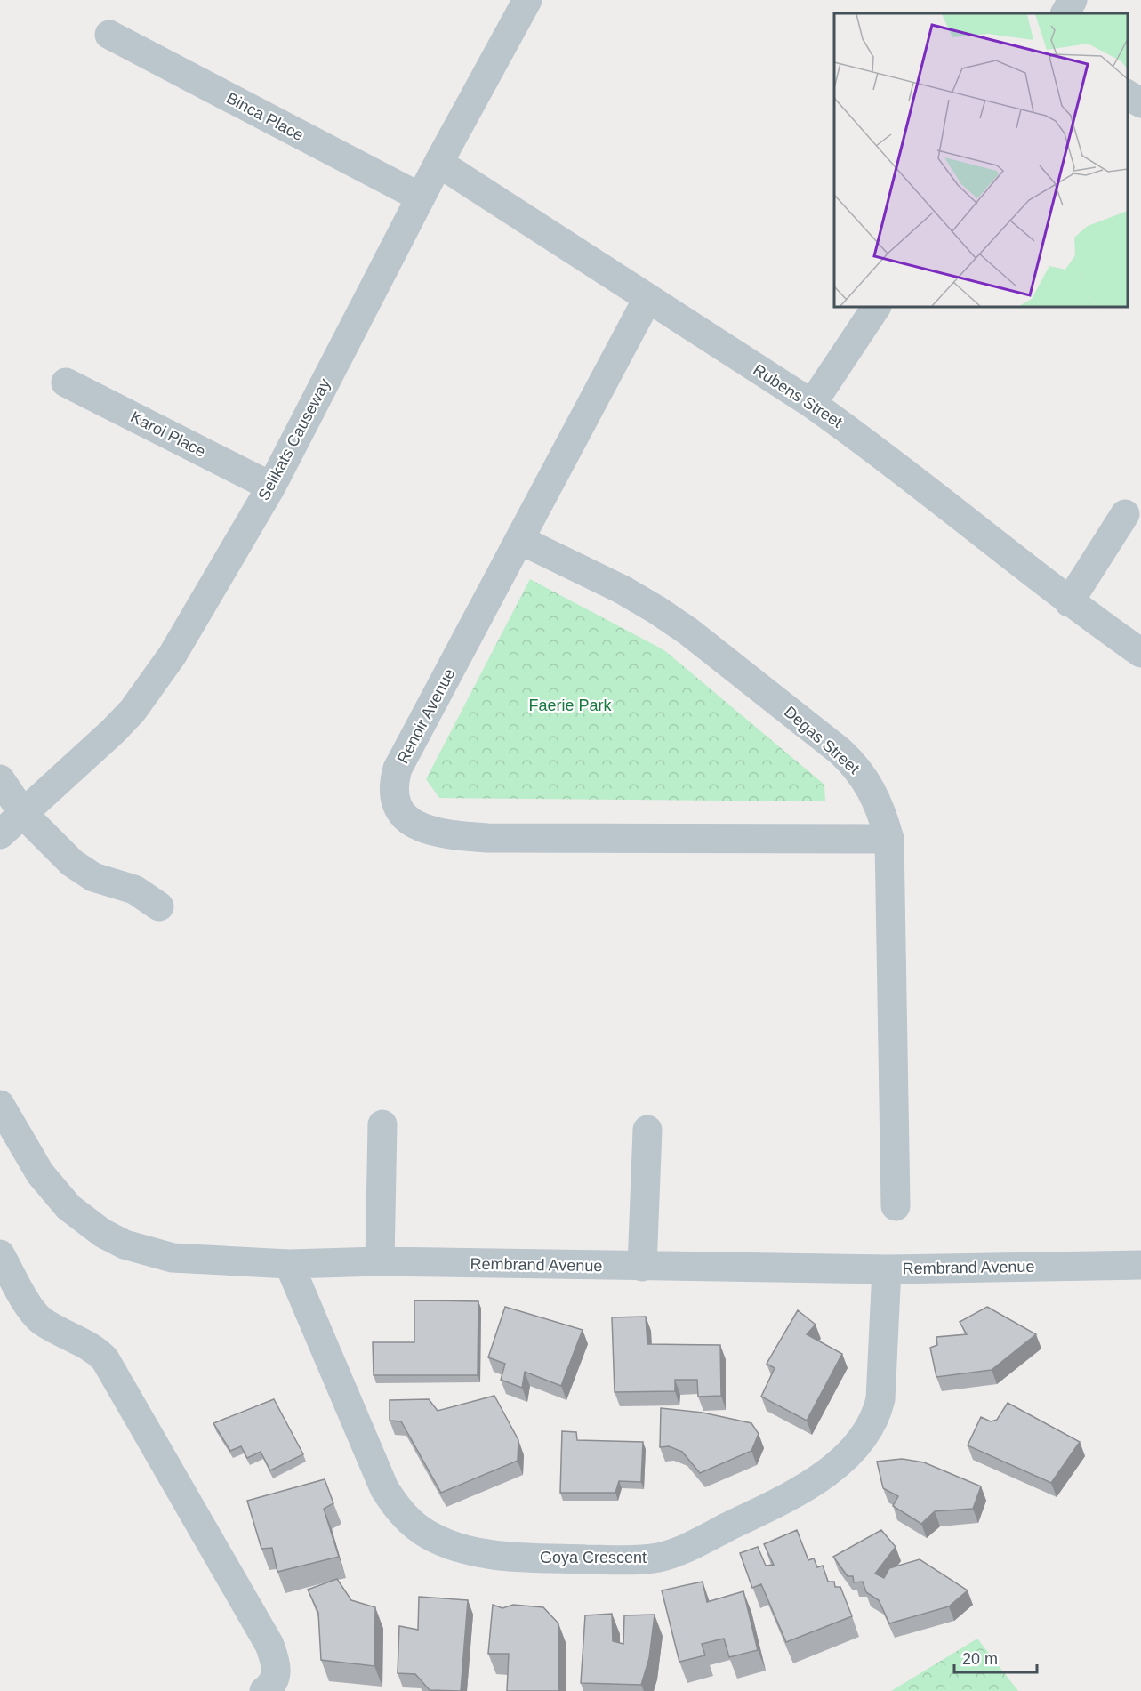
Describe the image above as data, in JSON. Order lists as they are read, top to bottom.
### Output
{
  "streets": {
    "street": [
      "Binca Place",
      "Rubens Street",
      "Karoi Place",
      "Selikats Causeway",
      "Renoir Avenue",
      "Degas Street",
      "Rembrand Avenue",
      "Goya Crescent"
    ]
  },
  "crossings": [
    ["Binca Place", "Selikats Causeway"],
    ["Rubens Street", "Selikats Causeway"],
    ["Rubens Street", "Renoir Avenue"],
    ["Karoi Place", "Selikats Causeway"],
    ["Renoir Avenue", "Degas Street"],
    ["Rembrand Avenue", "Goya Crescent"]
  ],
  "parks": ["Faerie Park"],
  "scale_bar": "20 m"
}
